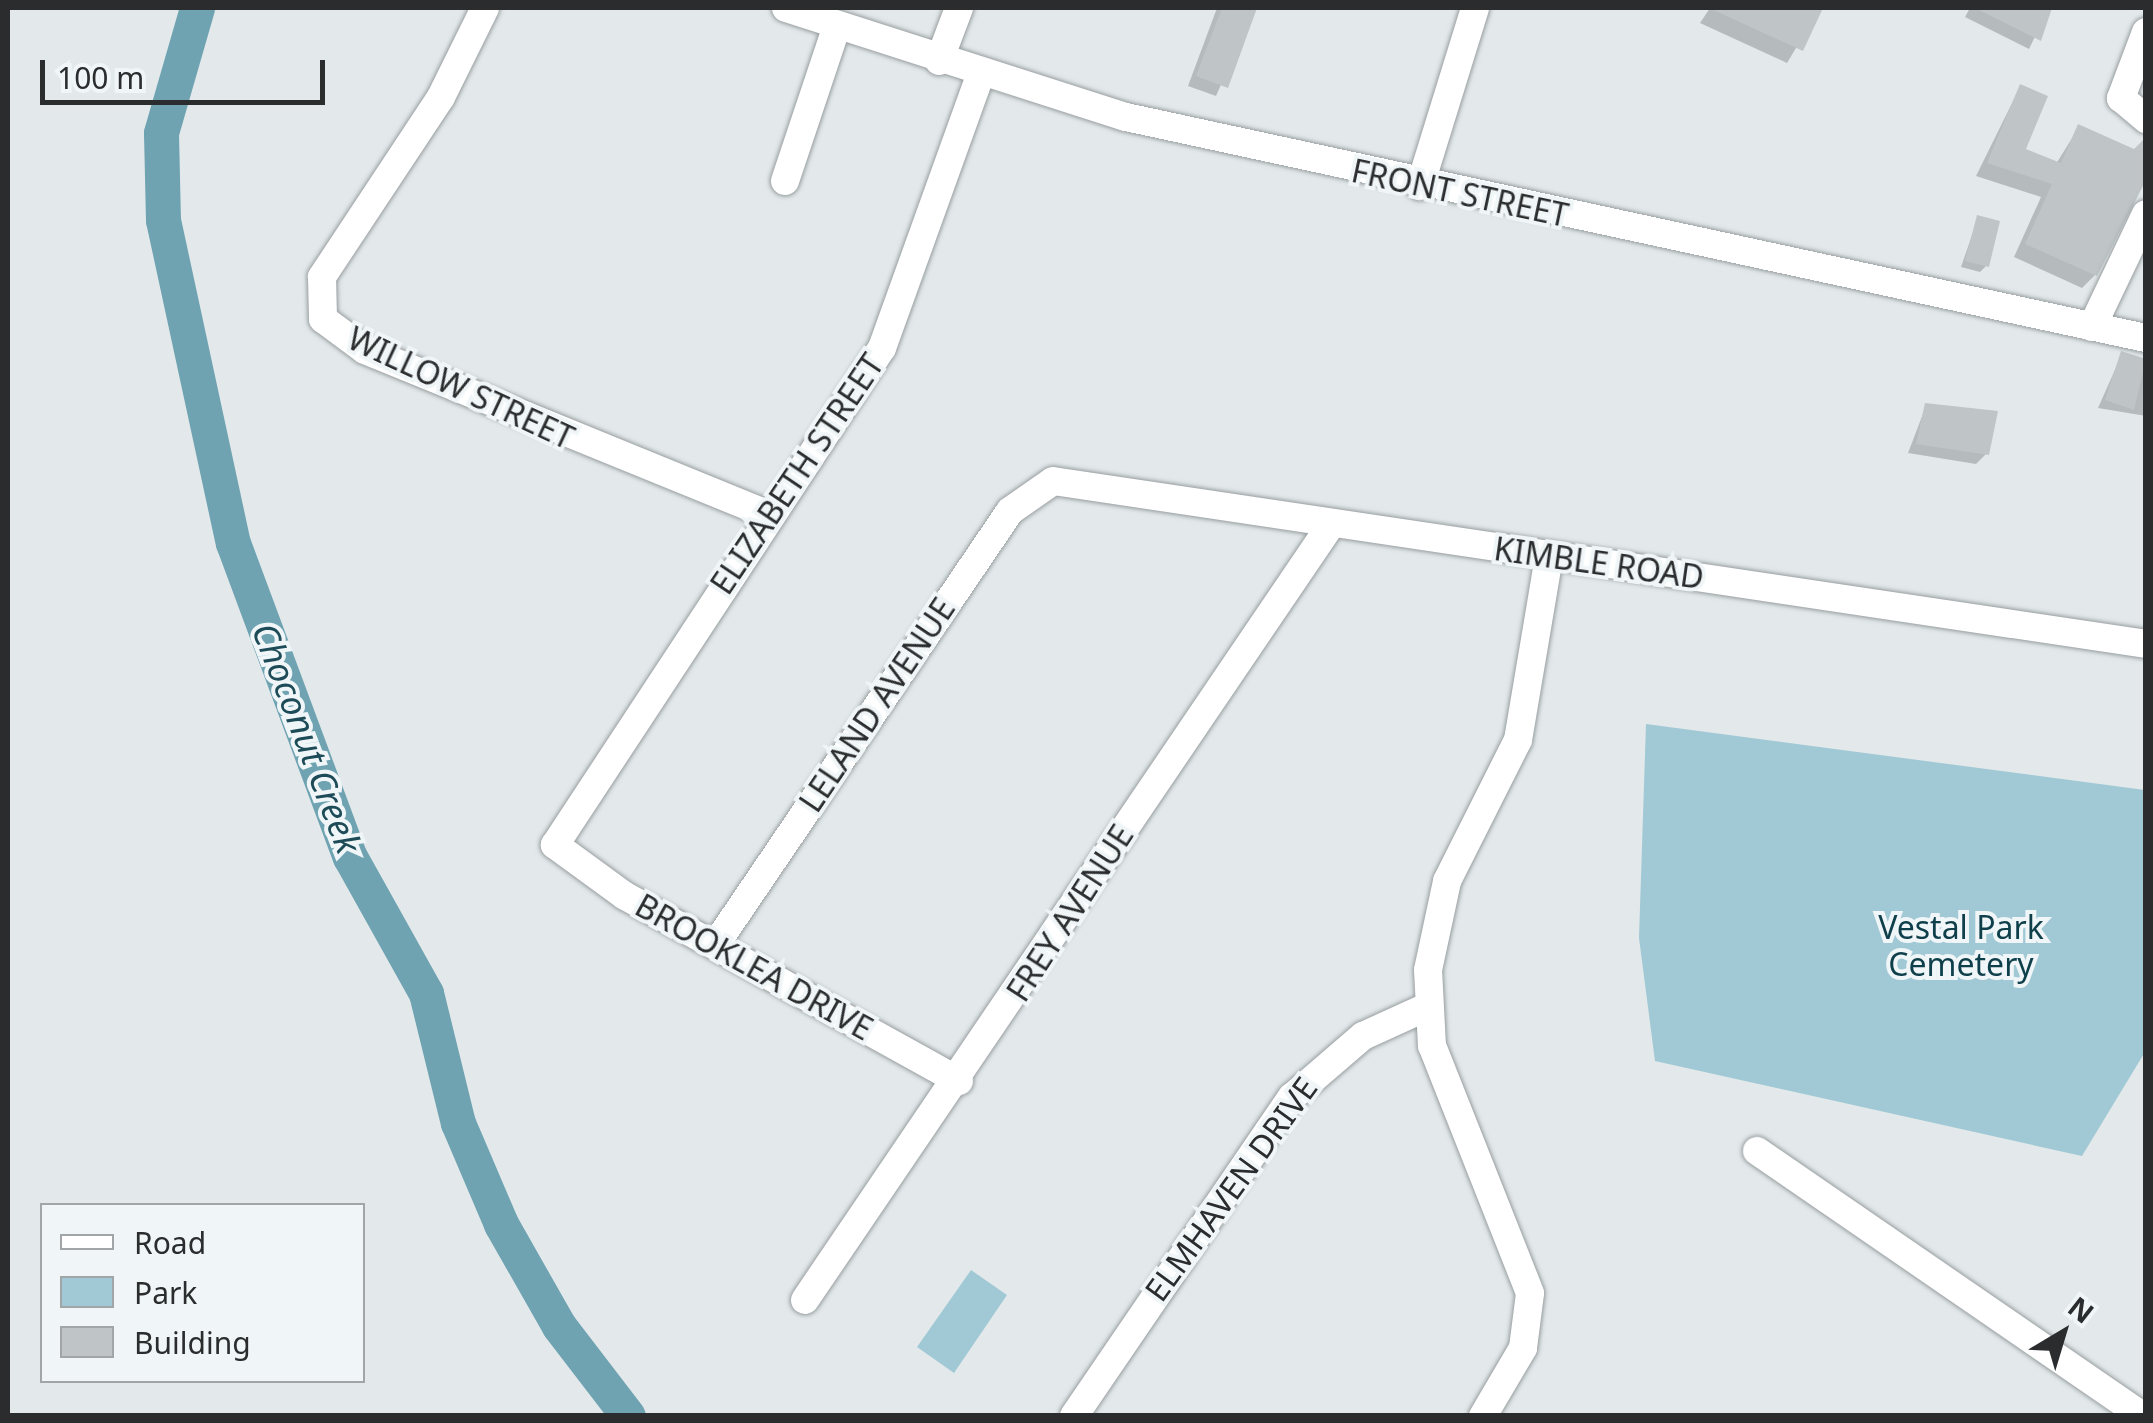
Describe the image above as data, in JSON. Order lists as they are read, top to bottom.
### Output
{
  "streets": {
    "street": [
      "FRONT STREET",
      "WILLOW STREET",
      "ELIZABETH STREET",
      "KIMBLE ROAD",
      "LELAND AVENUE",
      "FREY AVENUE",
      "BROOKLEA DRIVE",
      "ELMHAVEN DRIVE"
    ]
  },
  "crossings": [
    ["FRONT STREET", "ELIZABETH STREET"],
    ["WILLOW STREET", "ELIZABETH STREET"],
    ["ELIZABETH STREET", "BROOKLEA DRIVE"],
    ["KIMBLE ROAD", "LELAND AVENUE"],
    ["KIMBLE ROAD", "FREY AVENUE"],
    ["LELAND AVENUE", "BROOKLEA DRIVE"],
    ["FREY AVENUE", "BROOKLEA DRIVE"]
  ],
  "water": ["Choconut Creek"],
  "parks": ["Vestal Park Cemetery"],
  "legend": ["Road", "Park", "Building"],
  "scale_bar": "100 m",
  "north": "top right"
}
